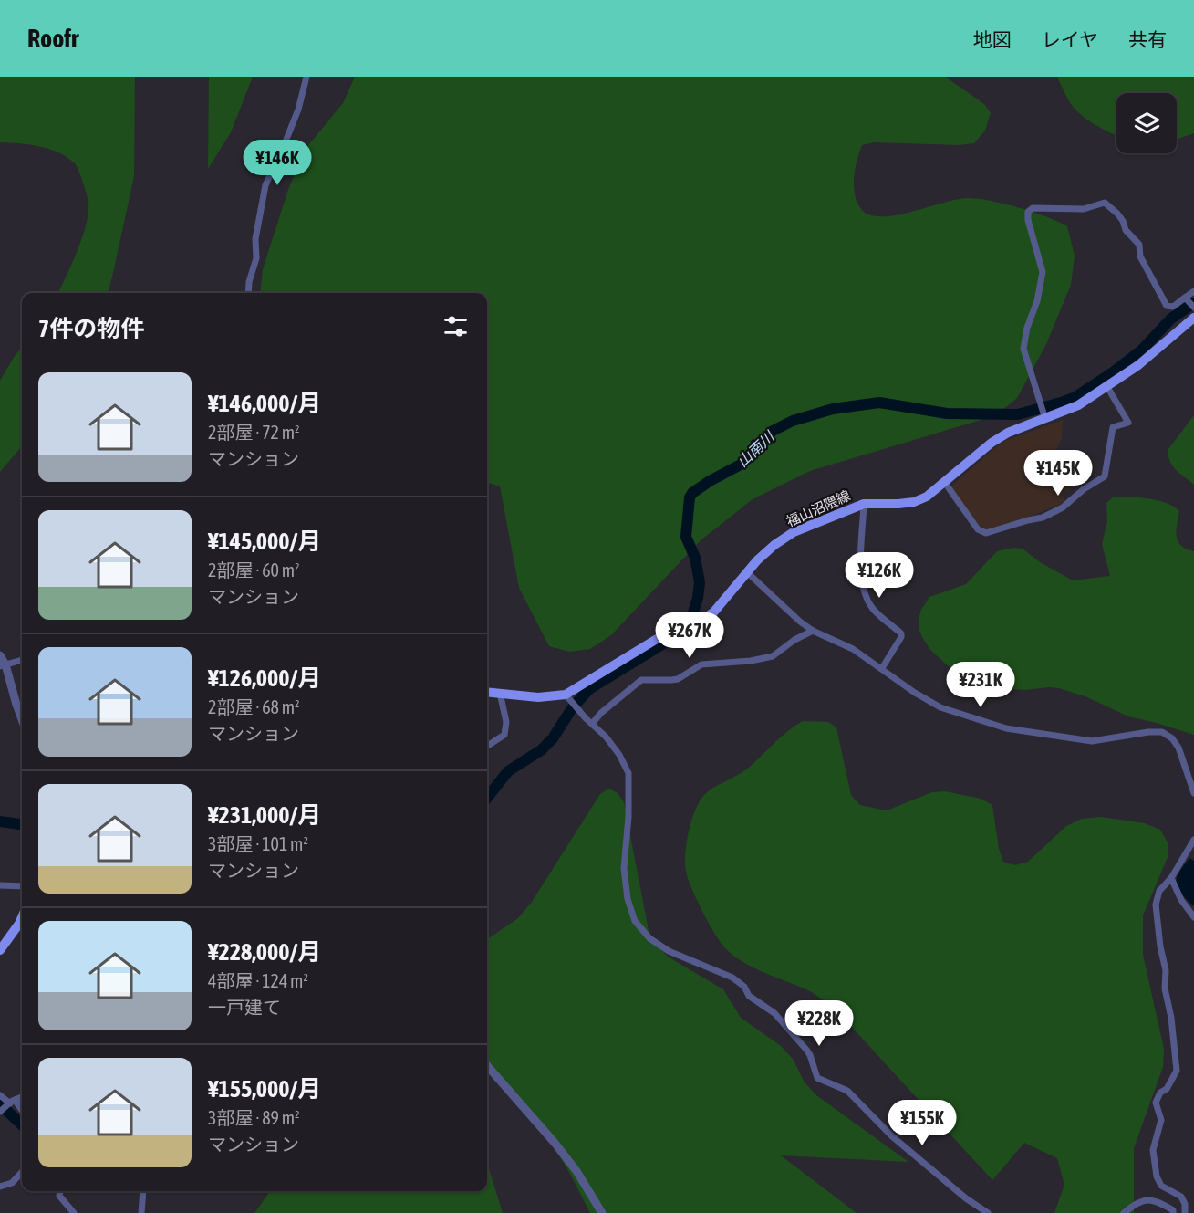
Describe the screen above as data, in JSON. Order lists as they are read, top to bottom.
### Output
{
  "streets": {
    "main road": ["福山沼隈線"]
  },
  "water": ["山南川"],
  "page": {
    "header": "Roofr",
    "nav": ["地図", "レイヤ", "共有"],
    "price": [
      "¥146K",
      "¥145K",
      "¥126K",
      "¥267K",
      "¥231K",
      "¥228K",
      "¥155K"
    ],
    "heading": "7件の物件",
    "list": [
      {
        "name": "¥146,000/月",
        "note": "2部屋 · 72 m² · マンション"
      },
      {
        "name": "¥145,000/月",
        "note": "2部屋 · 60 m² · マンション"
      },
      {
        "name": "¥126,000/月",
        "note": "2部屋 · 68 m² · マンション"
      },
      {
        "name": "¥231,000/月",
        "note": "3部屋 · 101 m² · マンション"
      },
      {
        "name": "¥228,000/月",
        "note": "4部屋 · 124 m² · 一戸建て"
      },
      {
        "name": "¥155,000/月",
        "note": "3部屋 · 89 m² · マンション"
      }
    ]
  }
}
